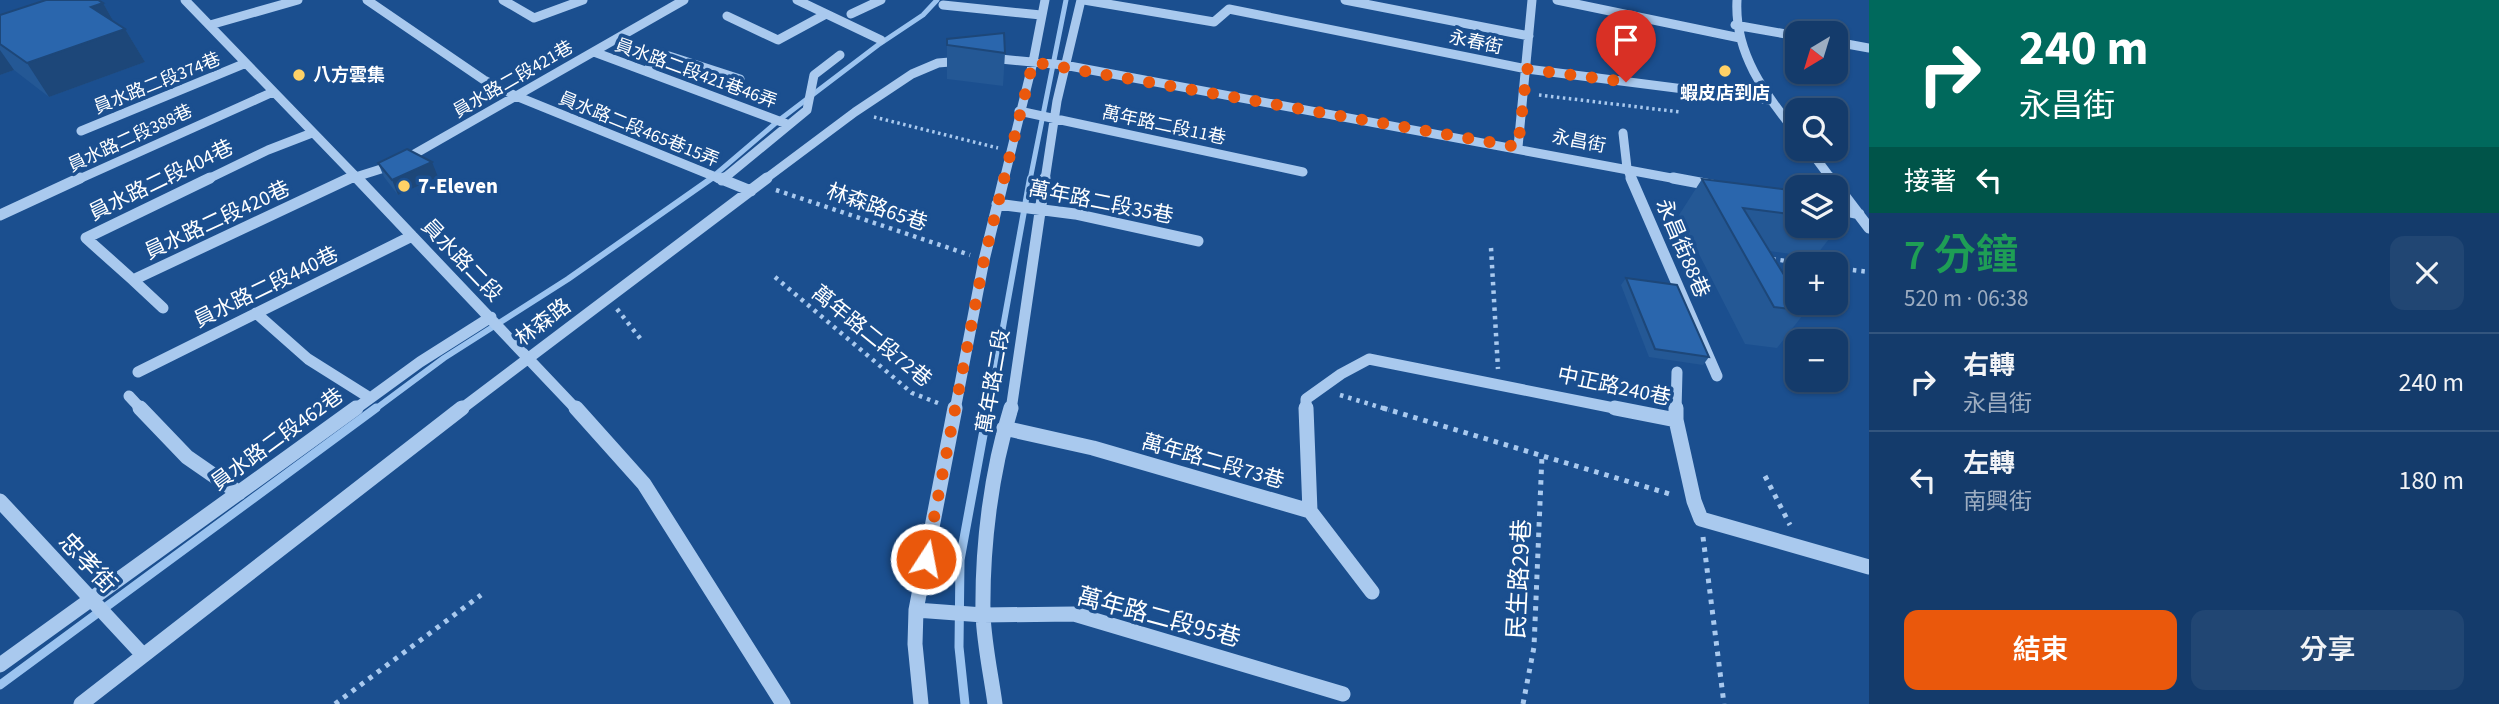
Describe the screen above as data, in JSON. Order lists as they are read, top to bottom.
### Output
{
  "streets": {
    "street": [
      "永春街",
      "員水路二段421巷46弄",
      "員水路二段421巷",
      "員水路二段374巷",
      "萬年路二段11巷",
      "員水路二段465巷15弄",
      "員水路二段388巷",
      "永昌街",
      "員水路二段404巷",
      "萬年路二段35巷",
      "員水路二段420巷",
      "永昌街88巷",
      "員水路二段",
      "員水路二段440巷",
      "林森路",
      "萬年路二段",
      "中正路240巷",
      "員水路二段462巷",
      "萬年路二段73巷",
      "忠孝街",
      "萬年路二段95巷"
    ],
    "path": ["林森路65巷", "萬年路二段72巷", "民生路29巷"]
  },
  "crossings": [
    ["員水路二段421巷46弄", "員水路二段421巷"],
    ["員水路二段421巷", "員水路二段465巷15弄"],
    ["員水路二段421巷", "員水路二段420巷"],
    ["員水路二段421巷", "員水路二段"],
    ["員水路二段374巷", "員水路二段"],
    ["萬年路二段11巷", "萬年路二段"],
    ["員水路二段465巷15弄", "林森路65巷"],
    ["員水路二段465巷15弄", "林森路"],
    ["員水路二段388巷", "員水路二段"],
    ["永昌街", "永昌街88巷"],
    ["永昌街", "林森路"],
    ["永昌街", "萬年路二段"],
    ["員水路二段404巷", "員水路二段420巷"],
    ["員水路二段404巷", "員水路二段"],
    ["萬年路二段35巷", "萬年路二段"],
    ["林森路65巷", "林森路"],
    ["林森路65巷", "萬年路二段"],
    ["員水路二段420巷", "員水路二段"],
    ["員水路二段", "員水路二段440巷"],
    ["員水路二段", "林森路"],
    ["員水路二段", "員水路二段462巷"],
    ["林森路", "萬年路二段"],
    ["林森路", "忠孝街"],
    ["萬年路二段72巷", "萬年路二段"],
    ["萬年路二段", "萬年路二段73巷"],
    ["萬年路二段", "萬年路二段95巷"],
    ["員水路二段462巷", "忠孝街"]
  ],
  "places": ["蝦皮店到店", "八方雲集", "7-Eleven"],
  "north": "bottom left",
  "page": {
    "turn": ["240 m", "永昌街"],
    "map_buttons": ["+", "−"],
    "then": "接著",
    "heading": ["7 分鐘", "520 m · 06:38"],
    "list": [
      {
        "name": "右轉",
        "note": "永昌街",
        "value": "240 m"
      },
      {
        "name": "左轉",
        "note": "南興街",
        "value": "180 m"
      }
    ],
    "buttons": ["結束", "分享"]
  }
}
